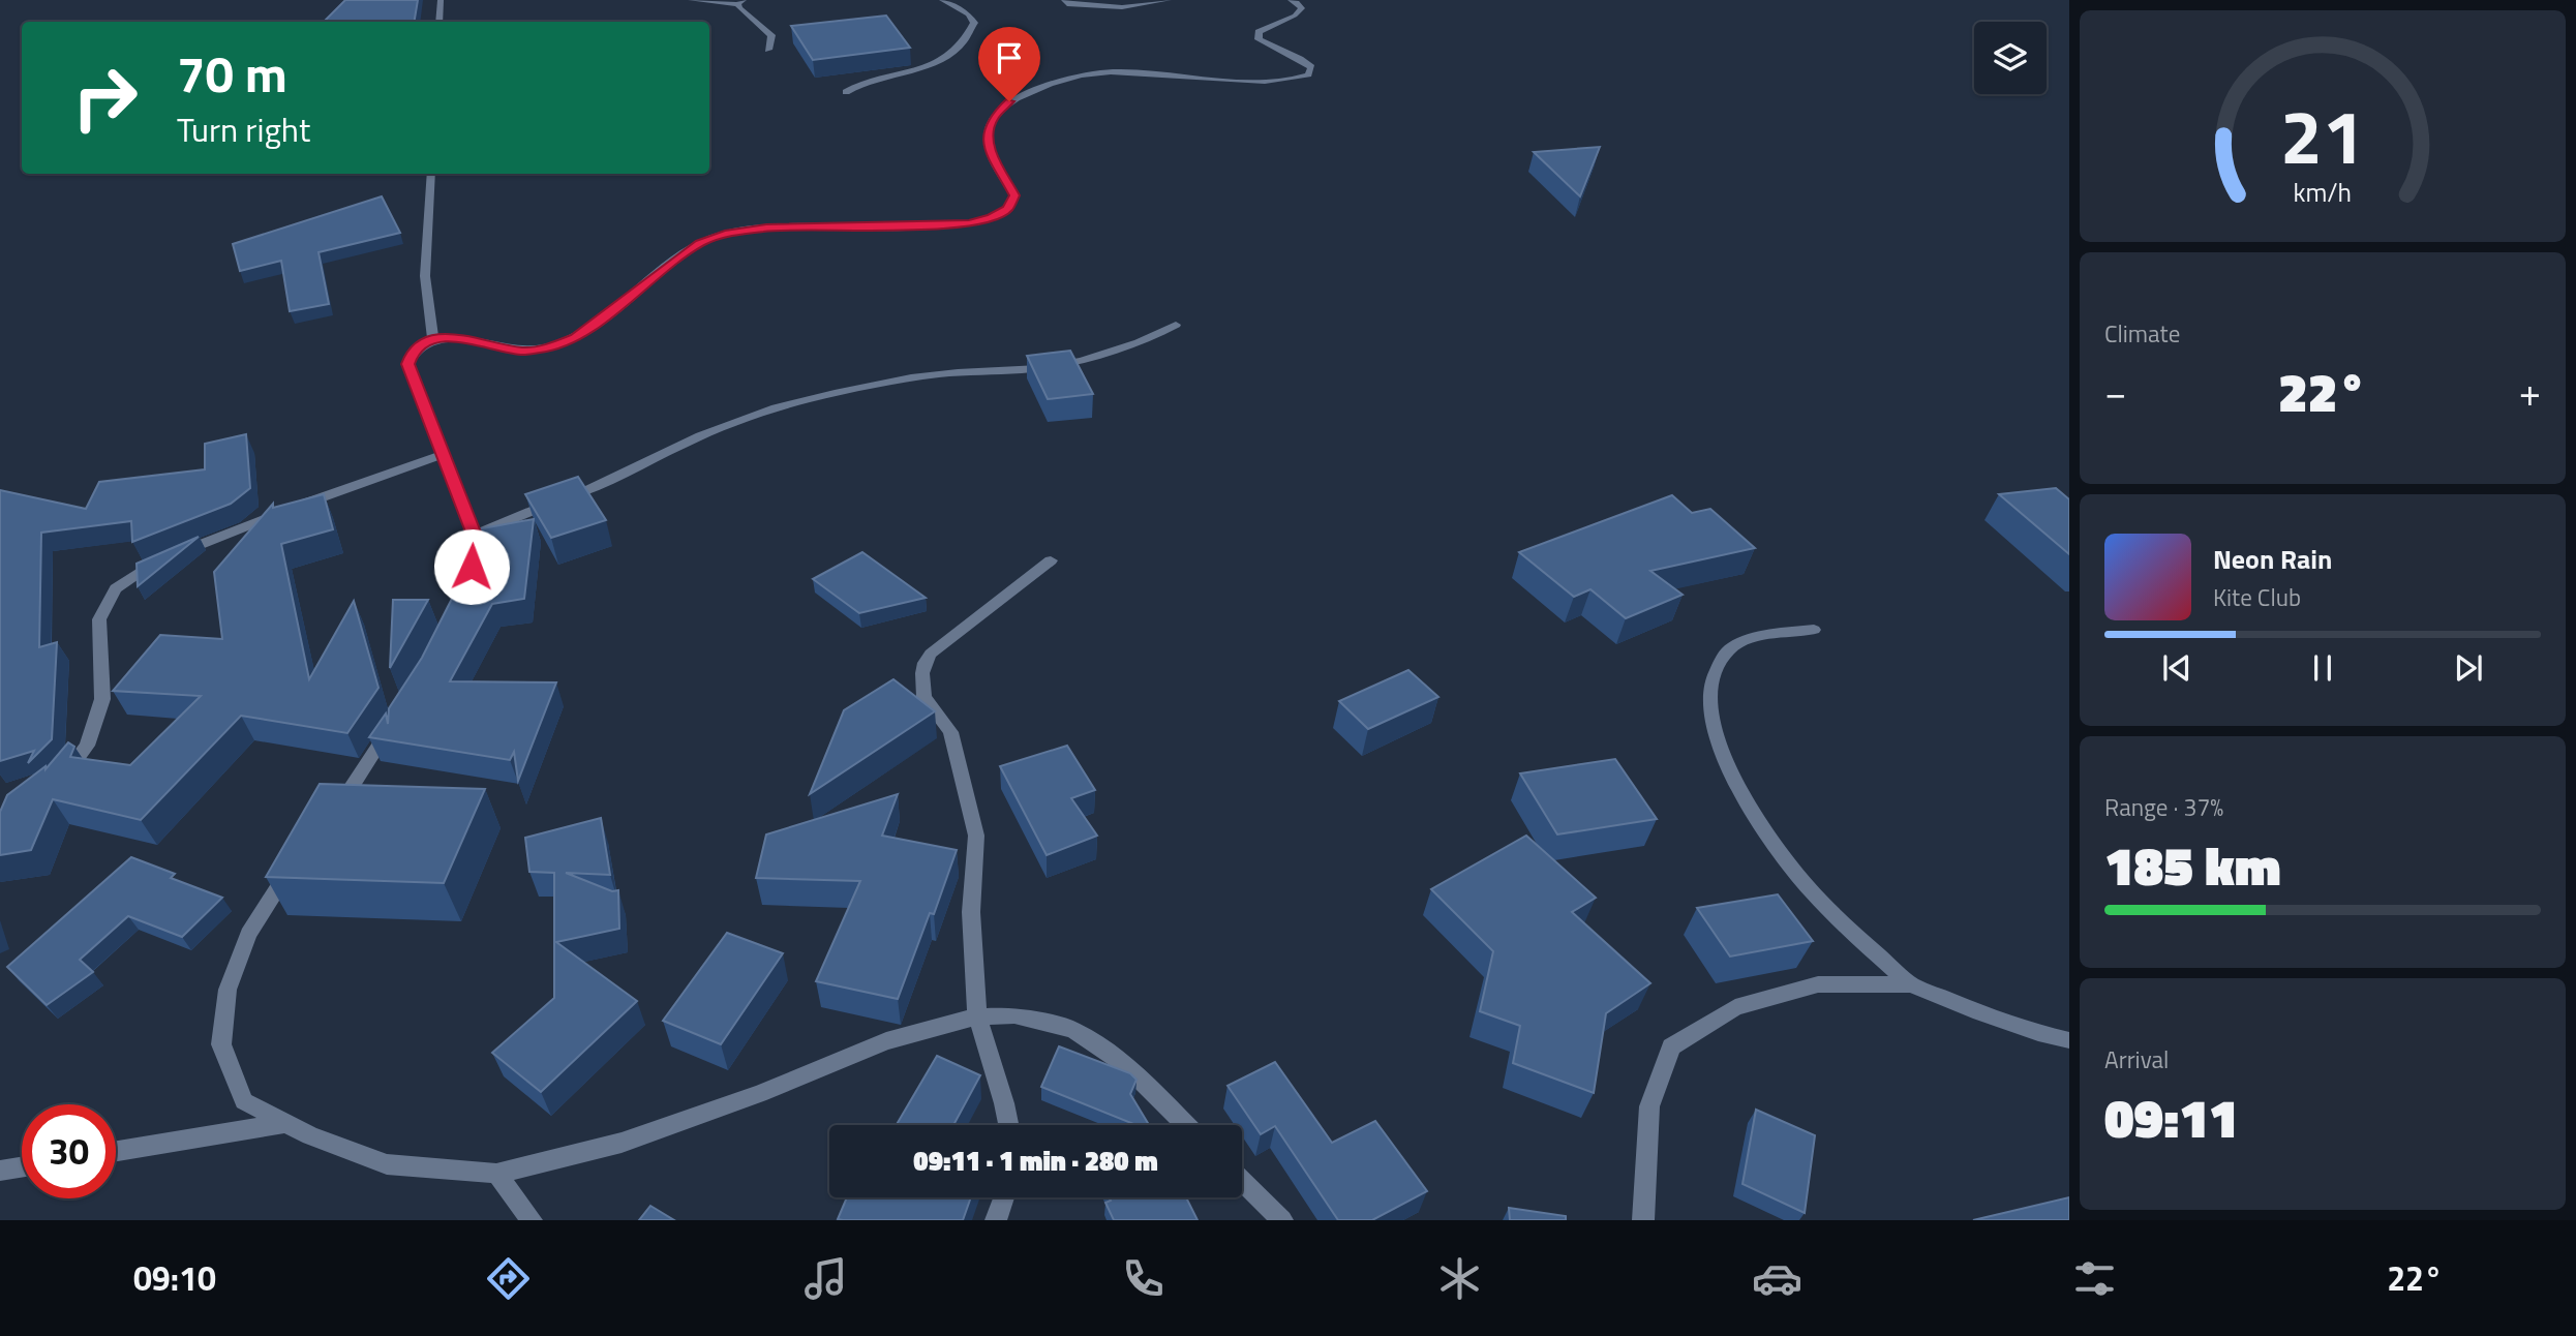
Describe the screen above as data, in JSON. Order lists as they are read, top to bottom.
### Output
{
  "page": {
    "turn": ["70 m", "Turn right"],
    "tile": [
      "Climate",
      ["Range · 37%", "185 km"],
      ["Arrival", "09:11"]
    ],
    "heat": ["−", "22°", "+"],
    "song": ["Neon Rain", "Kite Club"],
    "limit": "30",
    "trip": "09:11 · 1 min · 280 m",
    "tabs": ["09:10", "22°"],
    "gauge": ["21", "km/h"]
  }
}
